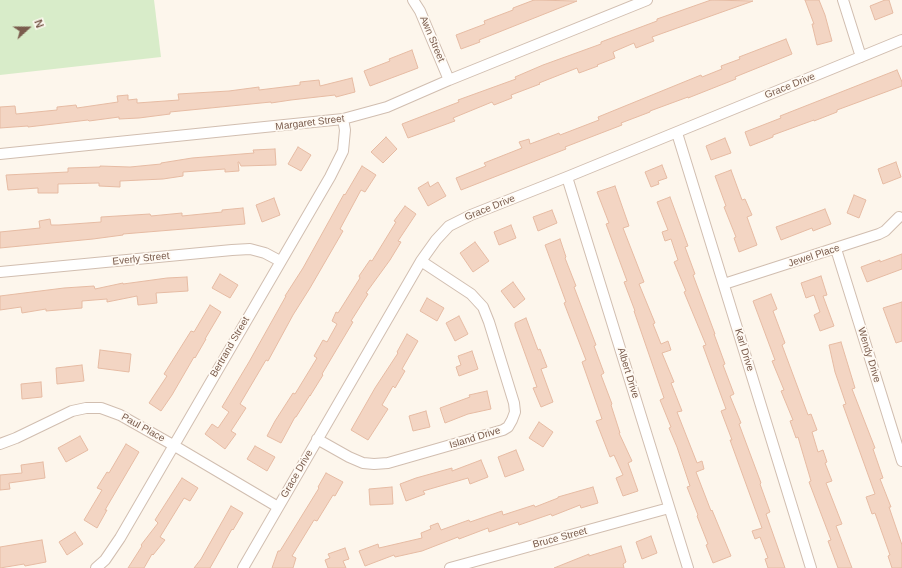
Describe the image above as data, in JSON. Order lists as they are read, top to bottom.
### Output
{
  "streets": {
    "street": [
      "Awn Street",
      "Grace Drive",
      "Margaret Street",
      "Jewel Place",
      "Everly Street",
      "Bertrand Street",
      "Karl Drive",
      "Wendy Drive",
      "Albert Drive",
      "Paul Place",
      "Island Drive",
      "Bruce Street"
    ]
  },
  "crossings": [
    ["Awn Street", "Margaret Street"],
    ["Grace Drive", "Karl Drive"],
    ["Grace Drive", "Albert Drive"],
    ["Grace Drive", "Paul Place"],
    ["Grace Drive", "Island Drive"],
    ["Margaret Street", "Bertrand Street"],
    ["Jewel Place", "Karl Drive"],
    ["Jewel Place", "Wendy Drive"],
    ["Everly Street", "Bertrand Street"],
    ["Bertrand Street", "Paul Place"],
    ["Albert Drive", "Bruce Street"]
  ],
  "north": "right"
}
